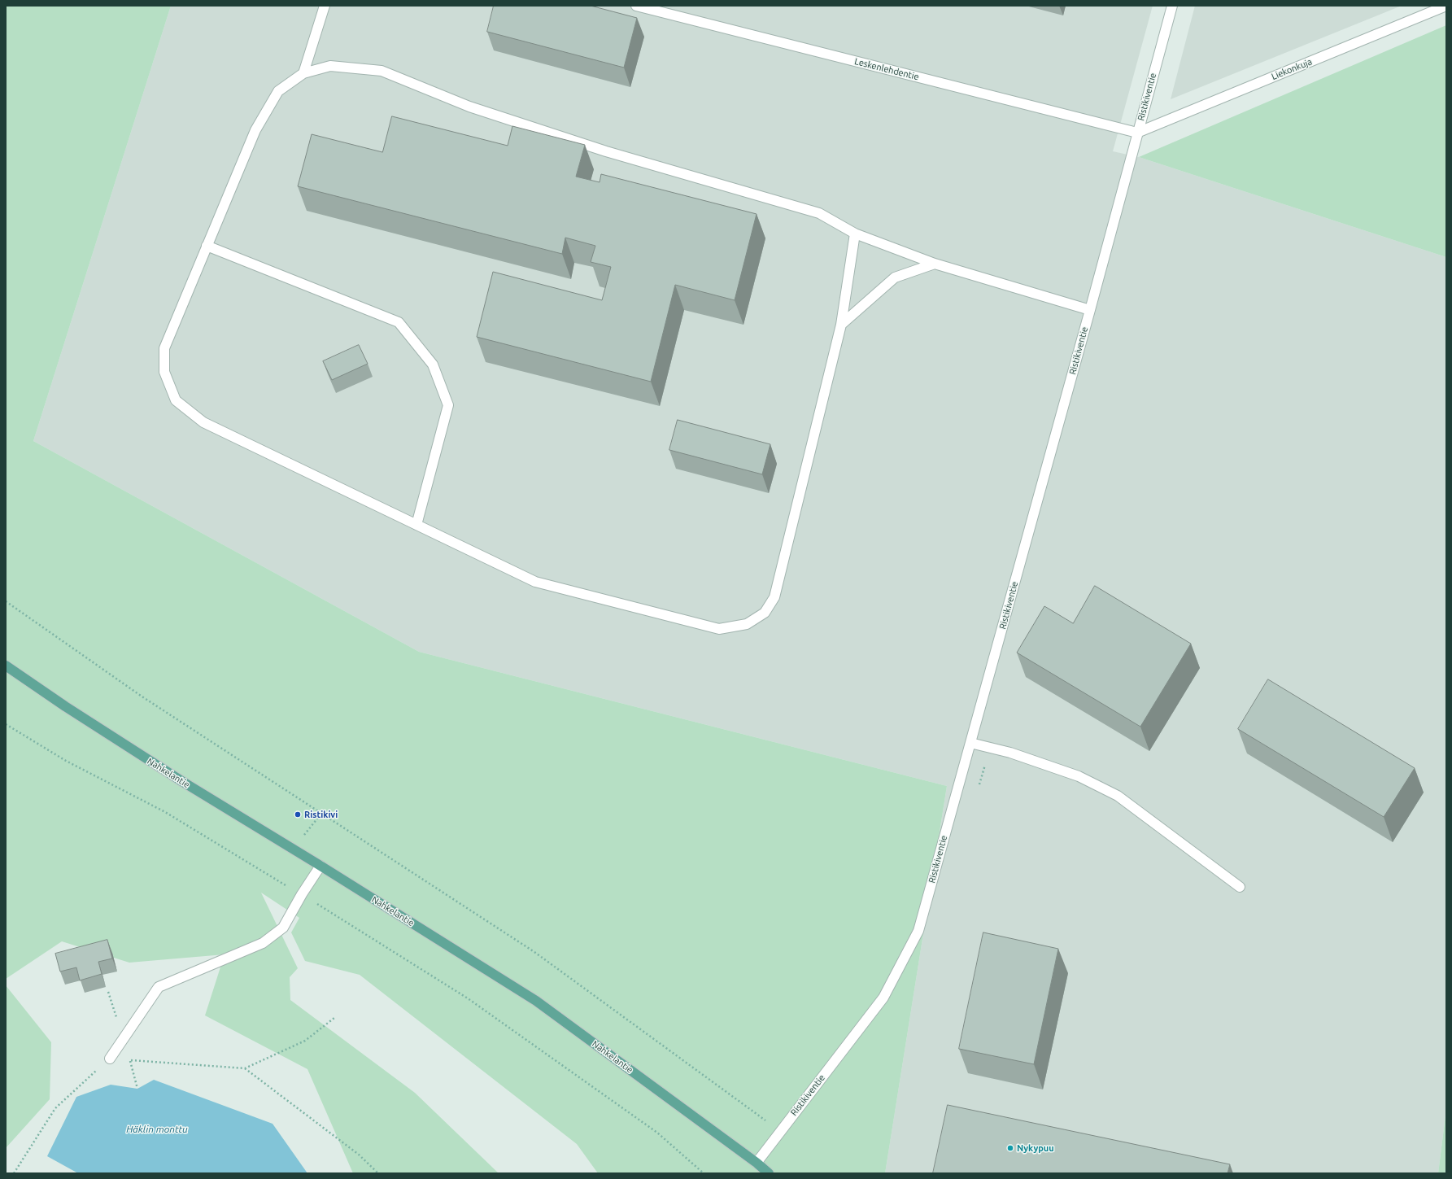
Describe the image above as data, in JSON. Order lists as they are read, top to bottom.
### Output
{
  "streets": {
    "main road": ["Nahkelantie"],
    "street": ["Leskenlehdentie", "Liekonkuja", "Ristikiventie"]
  },
  "crossings": [
    ["Leskenlehdentie", "Liekonkuja"],
    ["Leskenlehdentie", "Ristikiventie"],
    ["Liekonkuja", "Ristikiventie"],
    ["Ristikiventie", "Nahkelantie"]
  ],
  "water": ["Häklin monttu"],
  "places": ["Ristikivi", "Nykypuu"]
}
